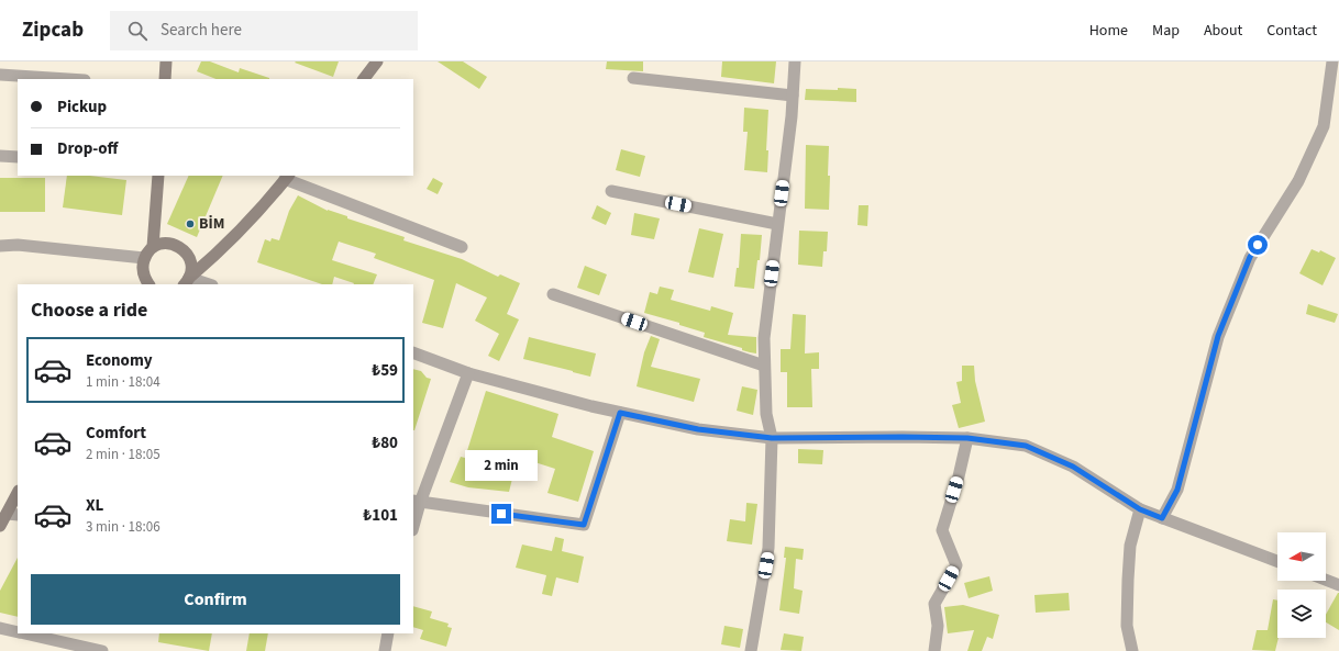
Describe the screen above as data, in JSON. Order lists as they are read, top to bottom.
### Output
{
  "places": ["BİM"],
  "north": "left",
  "page": {
    "header": "Zipcab",
    "search": "Search here",
    "nav": [
      "Home",
      "Map",
      "About",
      "Contact"
    ],
    "banner": ["Pickup", "Drop-off"],
    "heading": "Choose a ride",
    "list": [
      {
        "name": "Economy",
        "note": "1 min · 18:04",
        "value": "₺59"
      },
      {
        "name": "Comfort",
        "note": "2 min · 18:05",
        "value": "₺80"
      },
      {
        "name": "XL",
        "note": "3 min · 18:06",
        "value": "₺101"
      }
    ],
    "bubble": "2 min",
    "buttons": "Confirm"
  }
}
